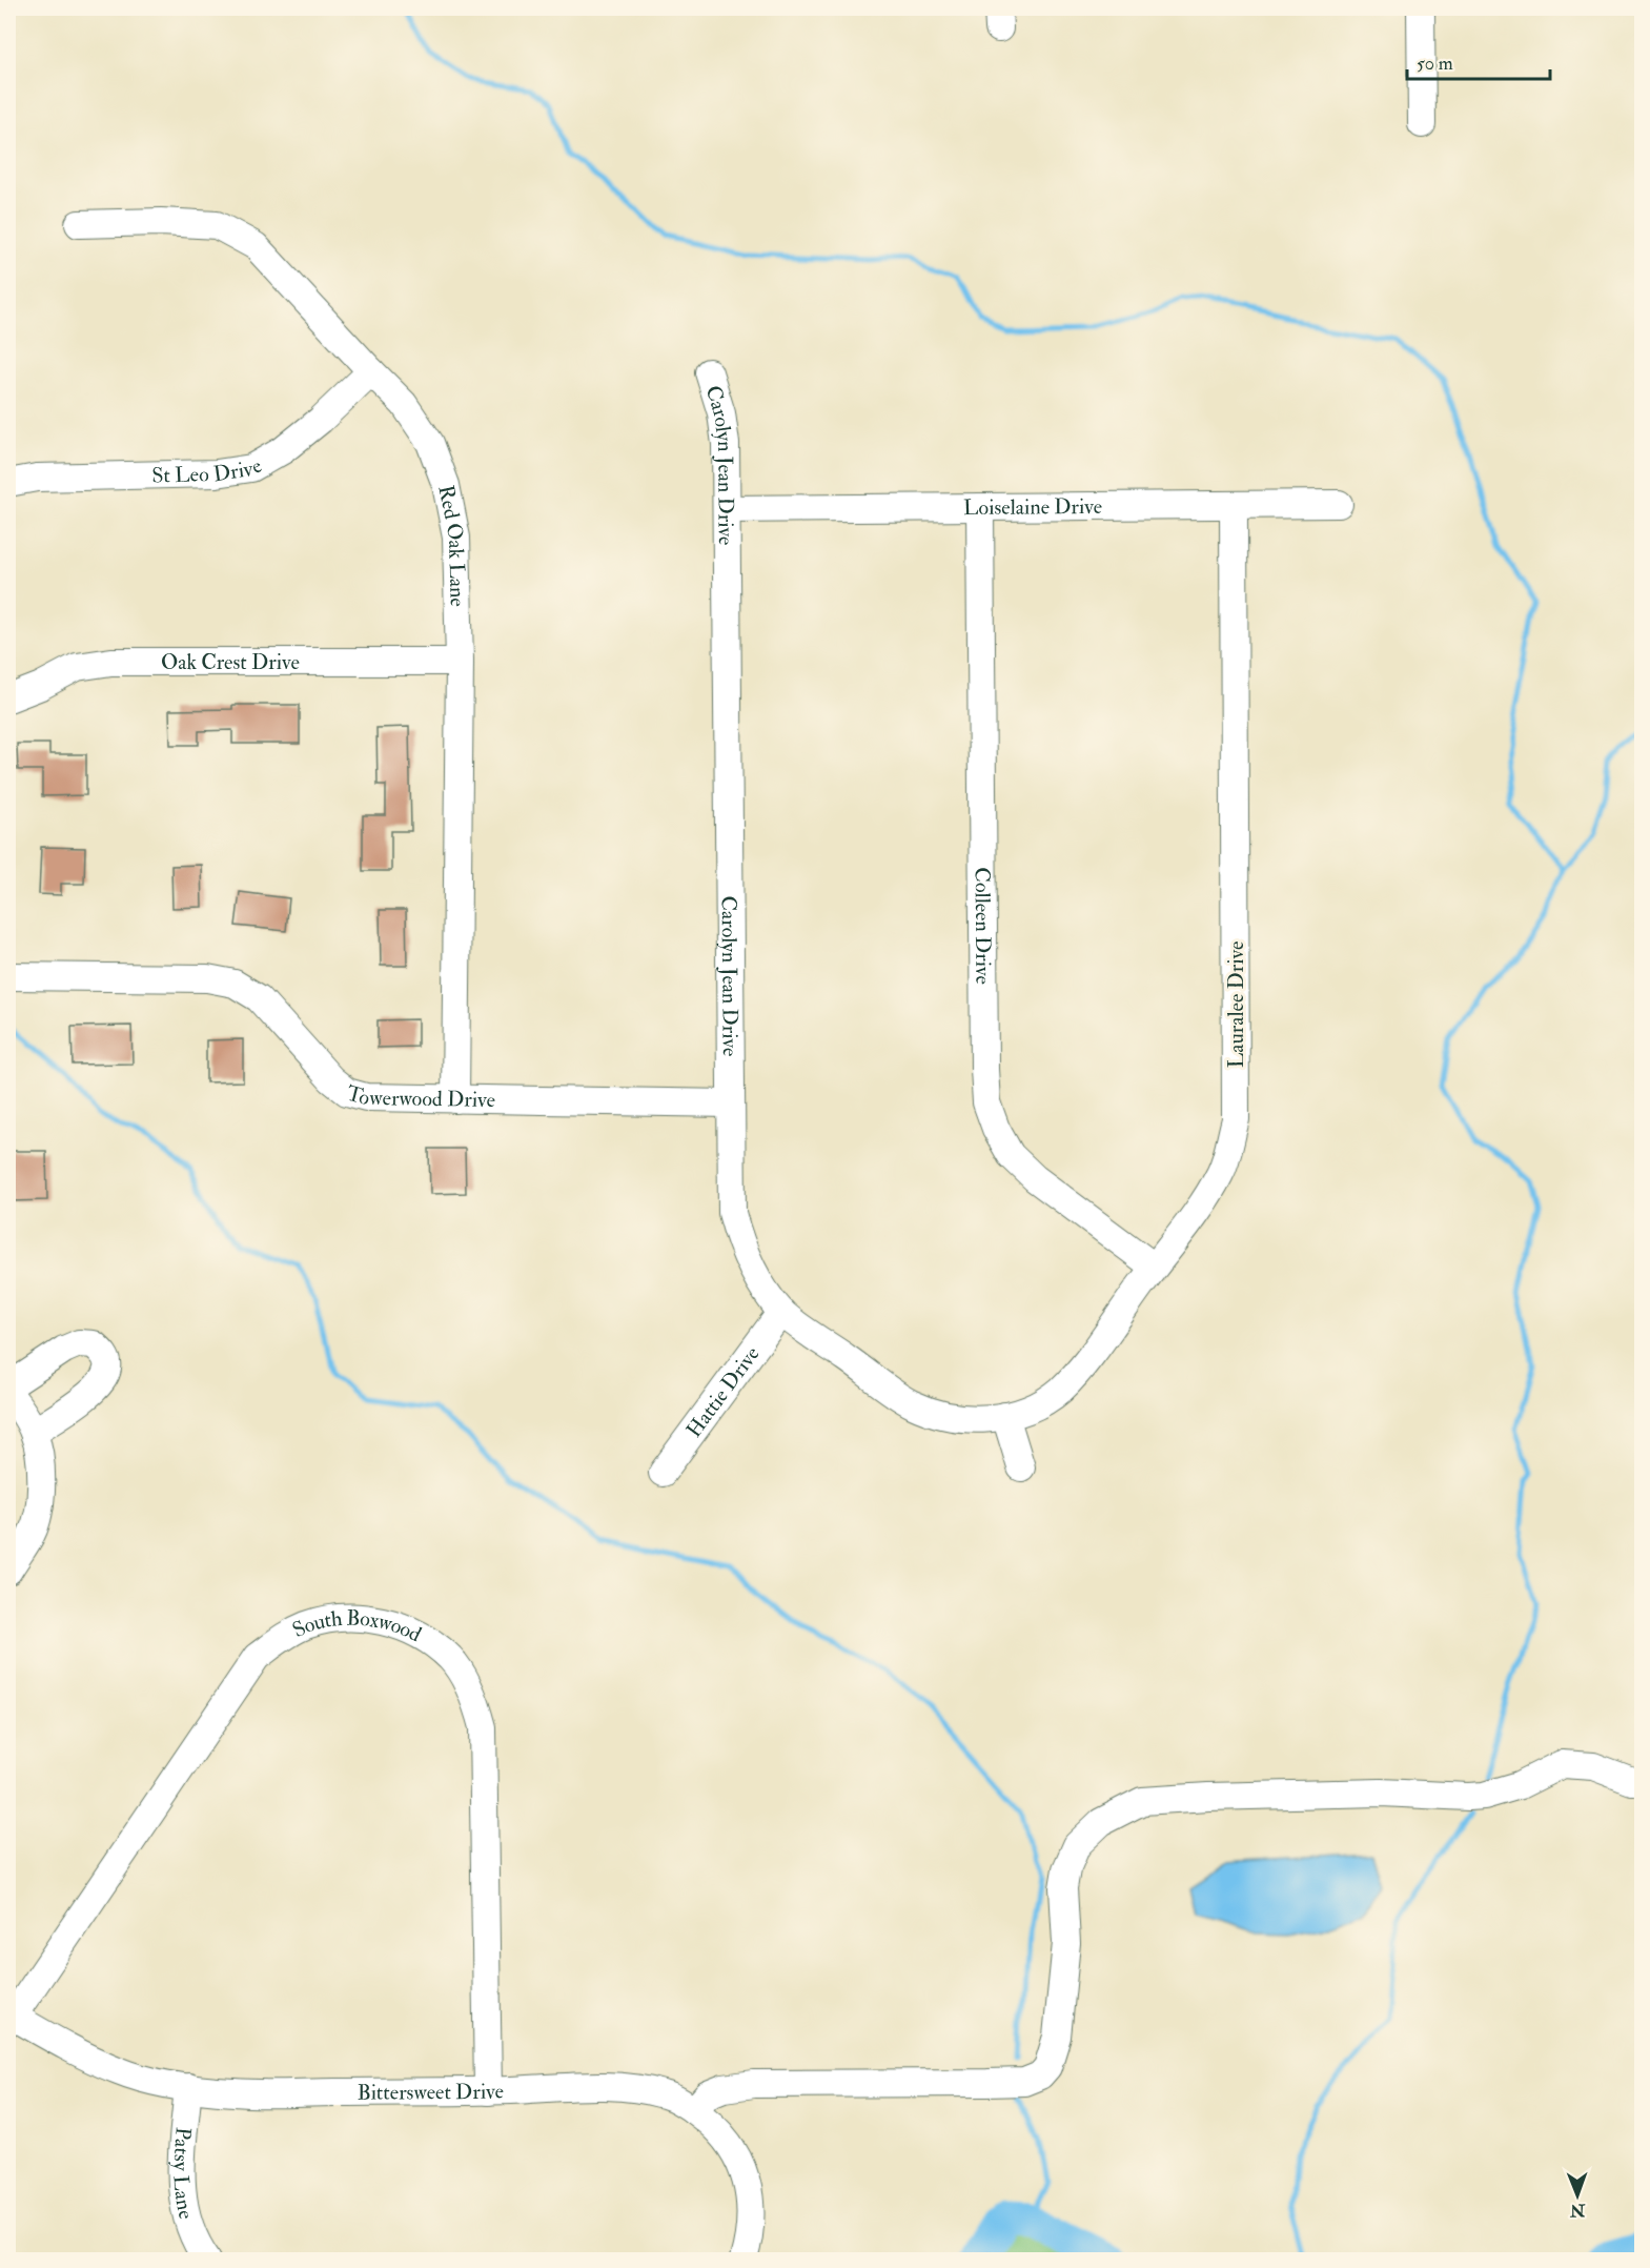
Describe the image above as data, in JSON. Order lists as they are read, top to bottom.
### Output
{
  "streets": {
    "street": [
      "Carolyn Jean Drive",
      "St Leo Drive",
      "Loiselaine Drive",
      "Red Oak Lane",
      "Oak Crest Drive",
      "Colleen Drive",
      "Lauralee Drive",
      "Towerwood Drive",
      "Hattie Drive",
      "South Boxwood",
      "Bittersweet Drive",
      "Patsy Lane"
    ]
  },
  "crossings": [
    ["Carolyn Jean Drive", "Loiselaine Drive"],
    ["Carolyn Jean Drive", "Lauralee Drive"],
    ["Carolyn Jean Drive", "Towerwood Drive"],
    ["Carolyn Jean Drive", "Hattie Drive"],
    ["St Leo Drive", "Red Oak Lane"],
    ["Loiselaine Drive", "Colleen Drive"],
    ["Loiselaine Drive", "Lauralee Drive"],
    ["Red Oak Lane", "Oak Crest Drive"],
    ["Red Oak Lane", "Towerwood Drive"],
    ["Colleen Drive", "Lauralee Drive"],
    ["South Boxwood", "Bittersweet Drive"],
    ["Bittersweet Drive", "Patsy Lane"]
  ],
  "scale_bar": "50 m",
  "north": "bottom"
}
